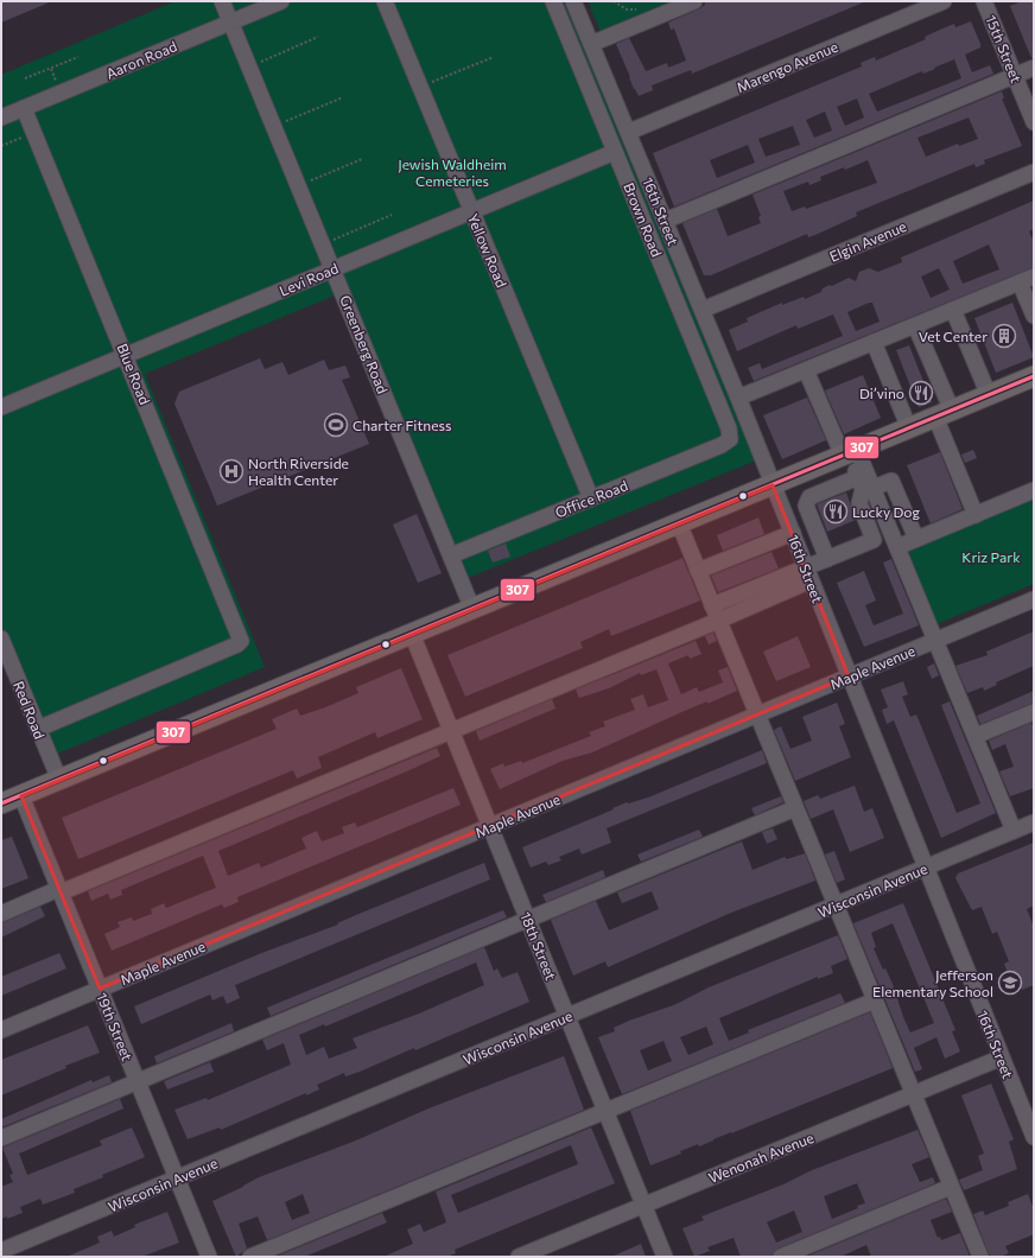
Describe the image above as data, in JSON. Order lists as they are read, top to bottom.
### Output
{
  "streets": {
    "street": [
      "15th Street",
      "Aaron Road",
      "Marengo Avenue",
      "16th Street",
      "Brown Road",
      "Elgin Avenue",
      "Yellow Road",
      "Levi Road",
      "Greenberg Road",
      "Blue Road",
      "Office Road",
      "Maple Avenue",
      "Red Road",
      "Wisconsin Avenue",
      "18th Street",
      "19th Street",
      "Wenonah Avenue"
    ]
  },
  "crossings": [
    ["Aaron Road", "Greenberg Road"],
    ["Aaron Road", "Blue Road"],
    ["Marengo Avenue", "16th Street"],
    ["16th Street", "Elgin Avenue"],
    ["16th Street", "Maple Avenue"],
    ["16th Street", "Wisconsin Avenue"],
    ["16th Street", "Wenonah Avenue"],
    ["Brown Road", "Levi Road"],
    ["Brown Road", "Office Road"],
    ["Yellow Road", "Levi Road"],
    ["Yellow Road", "Office Road"],
    ["Levi Road", "Greenberg Road"],
    ["Levi Road", "Blue Road"],
    ["Greenberg Road", "Office Road"],
    ["Blue Road", "Red Road"],
    ["Maple Avenue", "18th Street"],
    ["Maple Avenue", "19th Street"],
    ["Wisconsin Avenue", "18th Street"],
    ["Wisconsin Avenue", "19th Street"],
    ["18th Street", "Wenonah Avenue"]
  ],
  "parks": ["Jewish Waldheim Cemeteries", "Kriz Park"],
  "places": {
    "building": ["Vet Center"],
    "restaurant": ["Di’vino", "Lucky Dog"],
    "sports": ["Charter Fitness"],
    "hospital": ["North Riverside Health Center"],
    "school or university": ["Jefferson Elementary School"]
  },
  "lines": ["transit line 307"]
}
